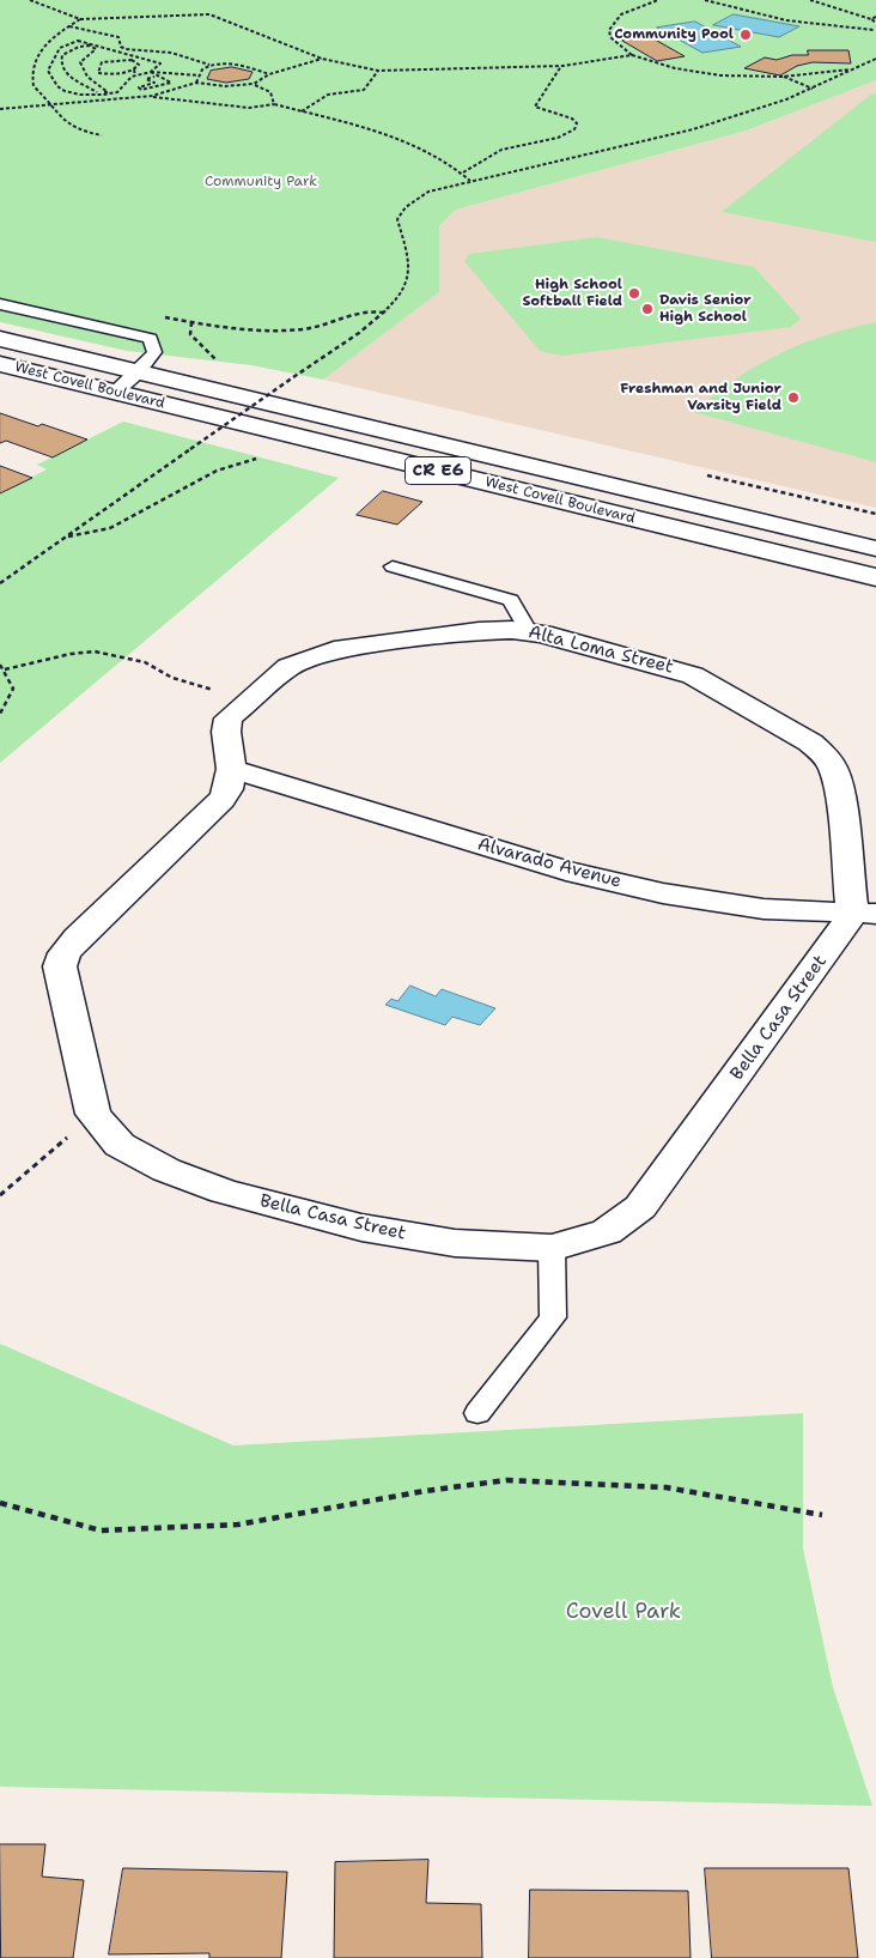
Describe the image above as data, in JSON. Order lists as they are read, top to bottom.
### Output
{
  "streets": {
    "street": [
      "West Covell Boulevard",
      "CR E6",
      "Alta Loma Street",
      "Alvarado Avenue",
      "Bella Casa Street"
    ]
  },
  "crossings": [
    ["Alta Loma Street", "Alvarado Avenue"],
    ["Alta Loma Street", "Bella Casa Street"],
    ["Alvarado Avenue", "Bella Casa Street"]
  ],
  "parks": ["Community Park", "Covell Park"],
  "places": [
    "Community Pool",
    "High School Softball Field",
    "Davis Senior High School",
    "Freshman and Junior Varsity Field"
  ]
}
